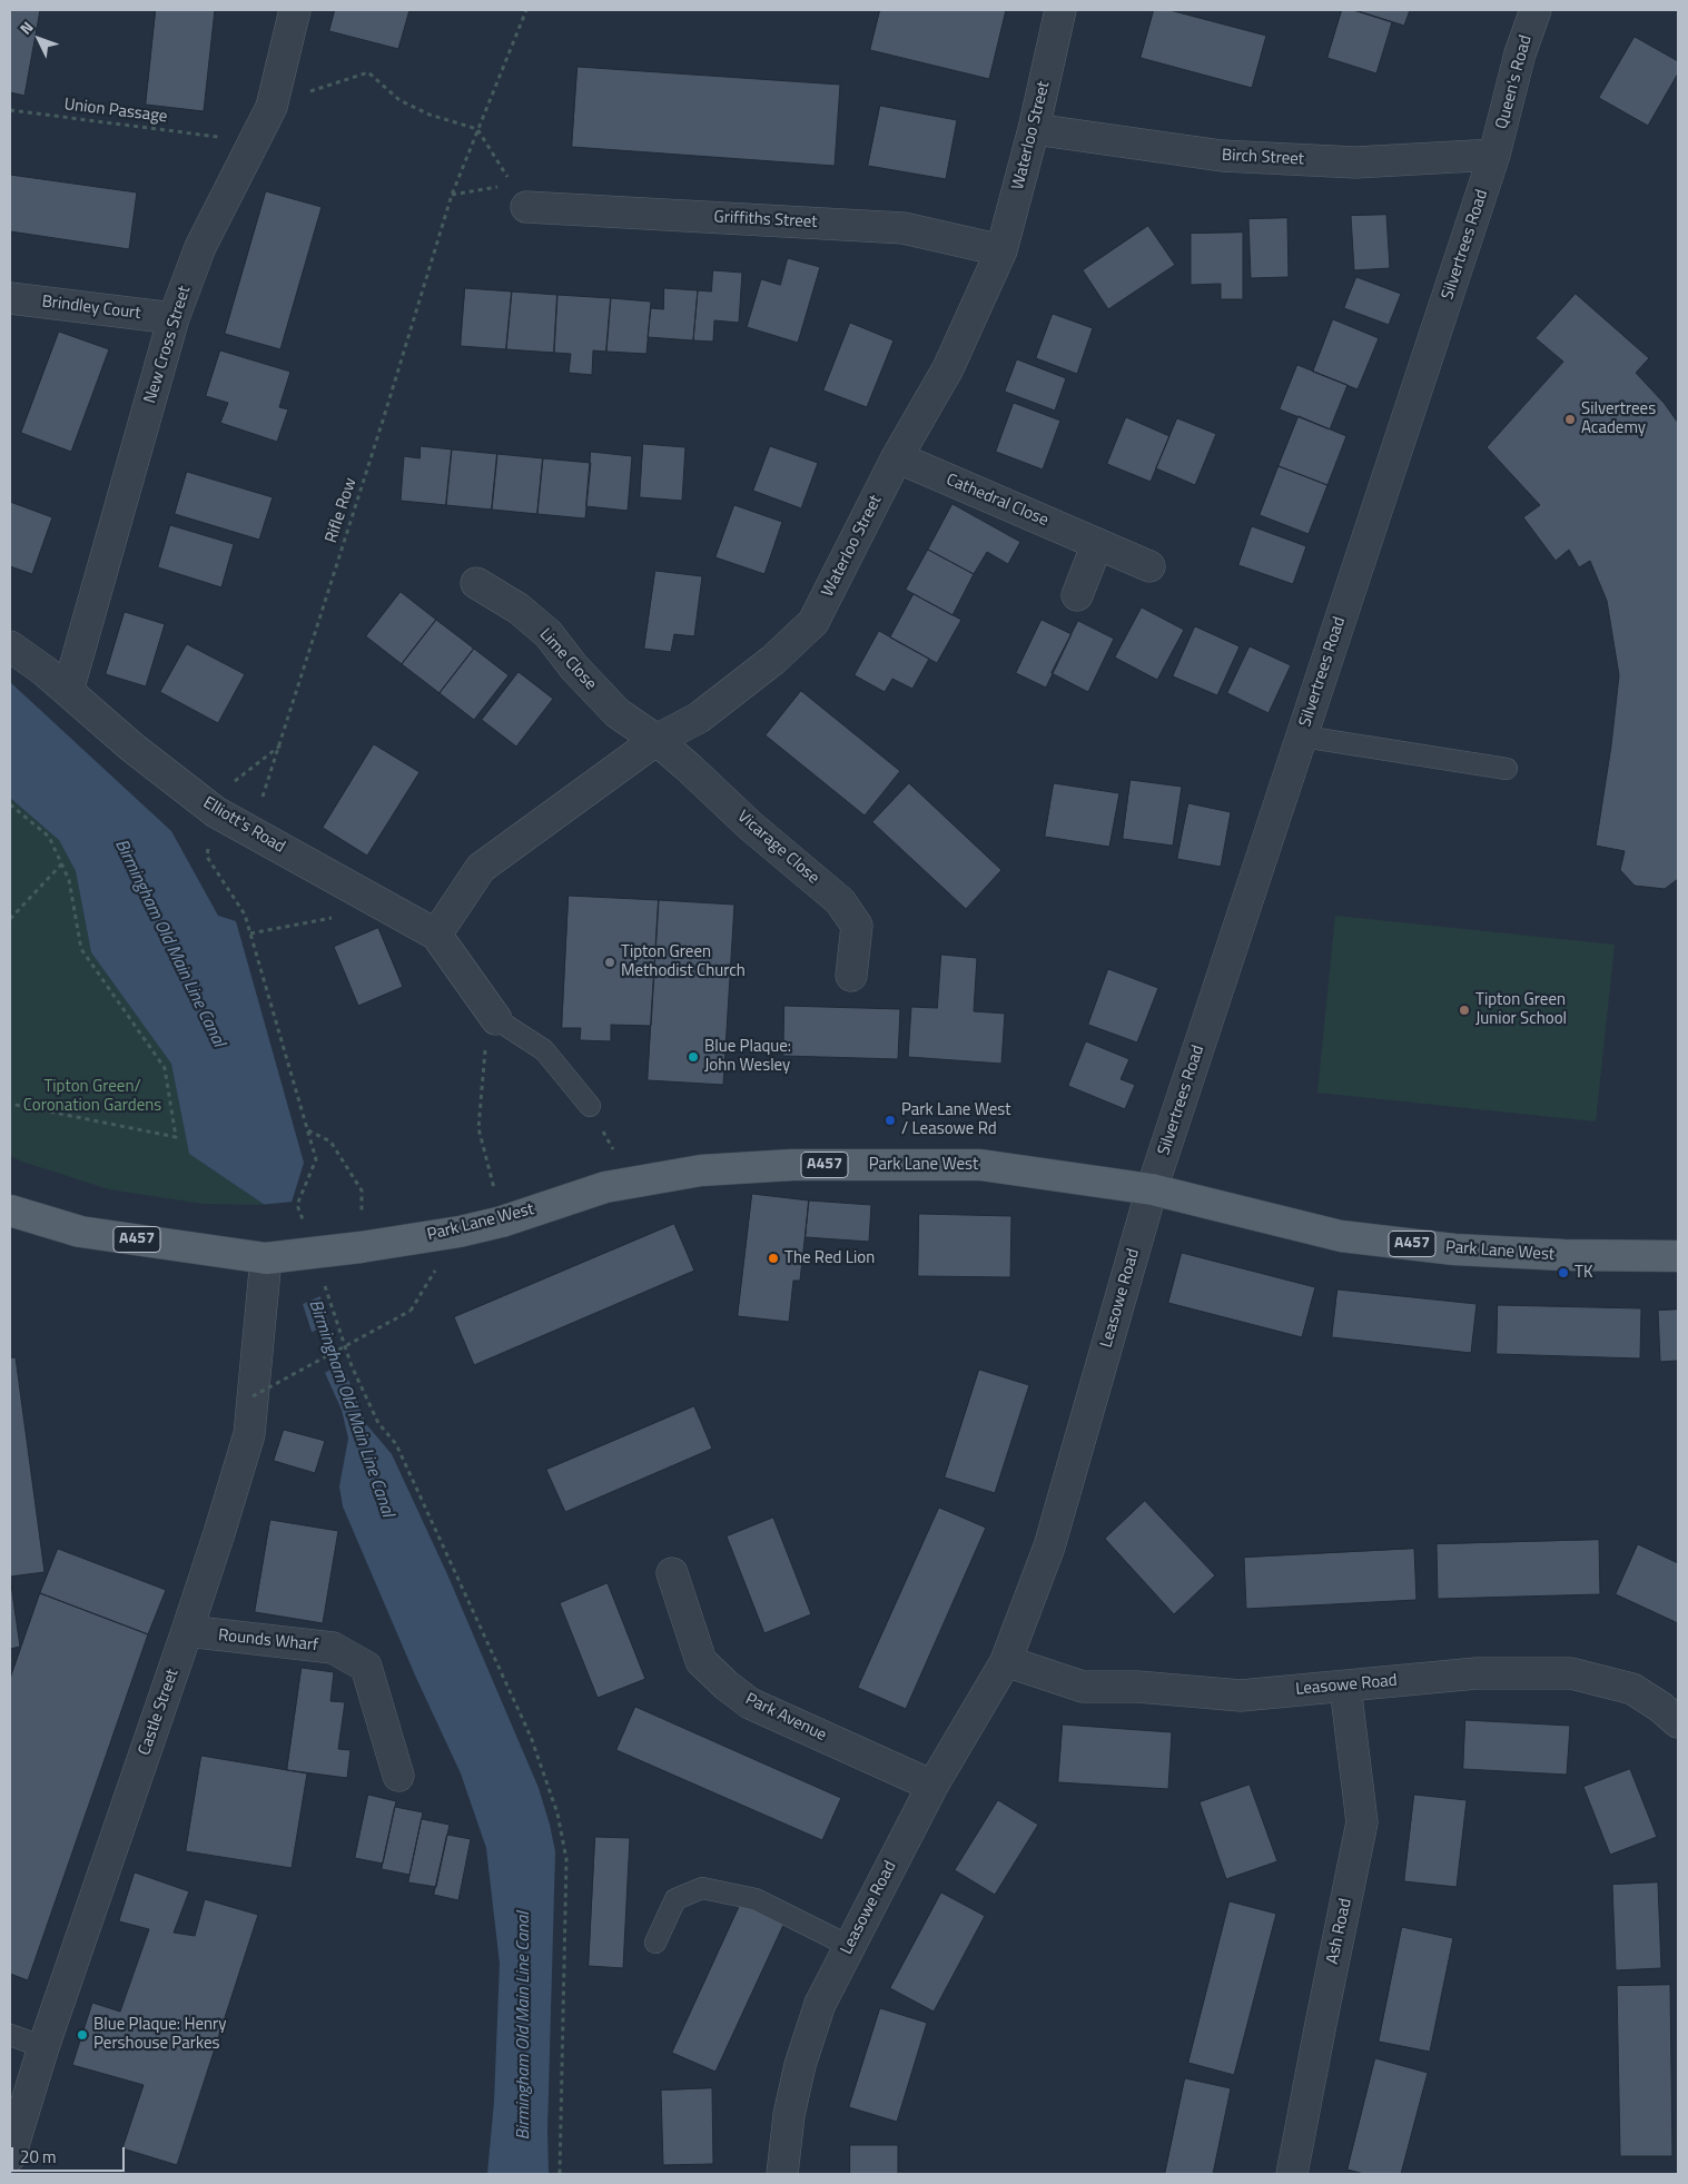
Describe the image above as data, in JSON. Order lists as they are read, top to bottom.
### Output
{
  "streets": {
    "main road": ["A457", "Park Lane West"],
    "street": [
      "Queen's Road",
      "Waterloo Street",
      "Birch Street",
      "Griffiths Street",
      "Silvertrees Road",
      "Brindley Court",
      "New Cross Street",
      "Cathedral Close",
      "Lime Close",
      "Elliott's Road",
      "Vicarage Close",
      "Leasowe Road",
      "Rounds Wharf",
      "Castle Street",
      "Park Avenue",
      "Ash Road"
    ],
    "path": ["Union Passage", "Rifle Row"]
  },
  "crossings": [
    ["Queen's Road", "Birch Street"],
    ["Queen's Road", "Silvertrees Road"],
    ["Waterloo Street", "Birch Street"],
    ["Waterloo Street", "Griffiths Street"],
    ["Waterloo Street", "Cathedral Close"],
    ["Waterloo Street", "Lime Close"],
    ["Waterloo Street", "Elliott's Road"],
    ["Waterloo Street", "Vicarage Close"],
    ["Birch Street", "Silvertrees Road"],
    ["Silvertrees Road", "Park Lane West"],
    ["Silvertrees Road", "Leasowe Road"],
    ["Brindley Court", "New Cross Street"],
    ["New Cross Street", "Elliott's Road"],
    ["Rifle Row", "Elliott's Road"],
    ["Lime Close", "Vicarage Close"],
    ["Park Lane West", "Leasowe Road"],
    ["Park Lane West", "Castle Street"],
    ["Leasowe Road", "Park Avenue"],
    ["Leasowe Road", "Ash Road"],
    ["Rounds Wharf", "Castle Street"]
  ],
  "water": ["Birmingham Old Main Line Canal"],
  "parks": ["Tipton Green/ Coronation Gardens"],
  "places": [
    "Silvertrees Academy",
    "Tipton Green Methodist Church",
    "Tipton Green Junior School",
    "Blue Plaque: John Wesley",
    "Park Lane West / Leasowe Rd",
    "The Red Lion",
    "TK",
    "Blue Plaque: Henry Pershouse Parkes"
  ],
  "scale_bar": "20 m",
  "north": "top left"
}
